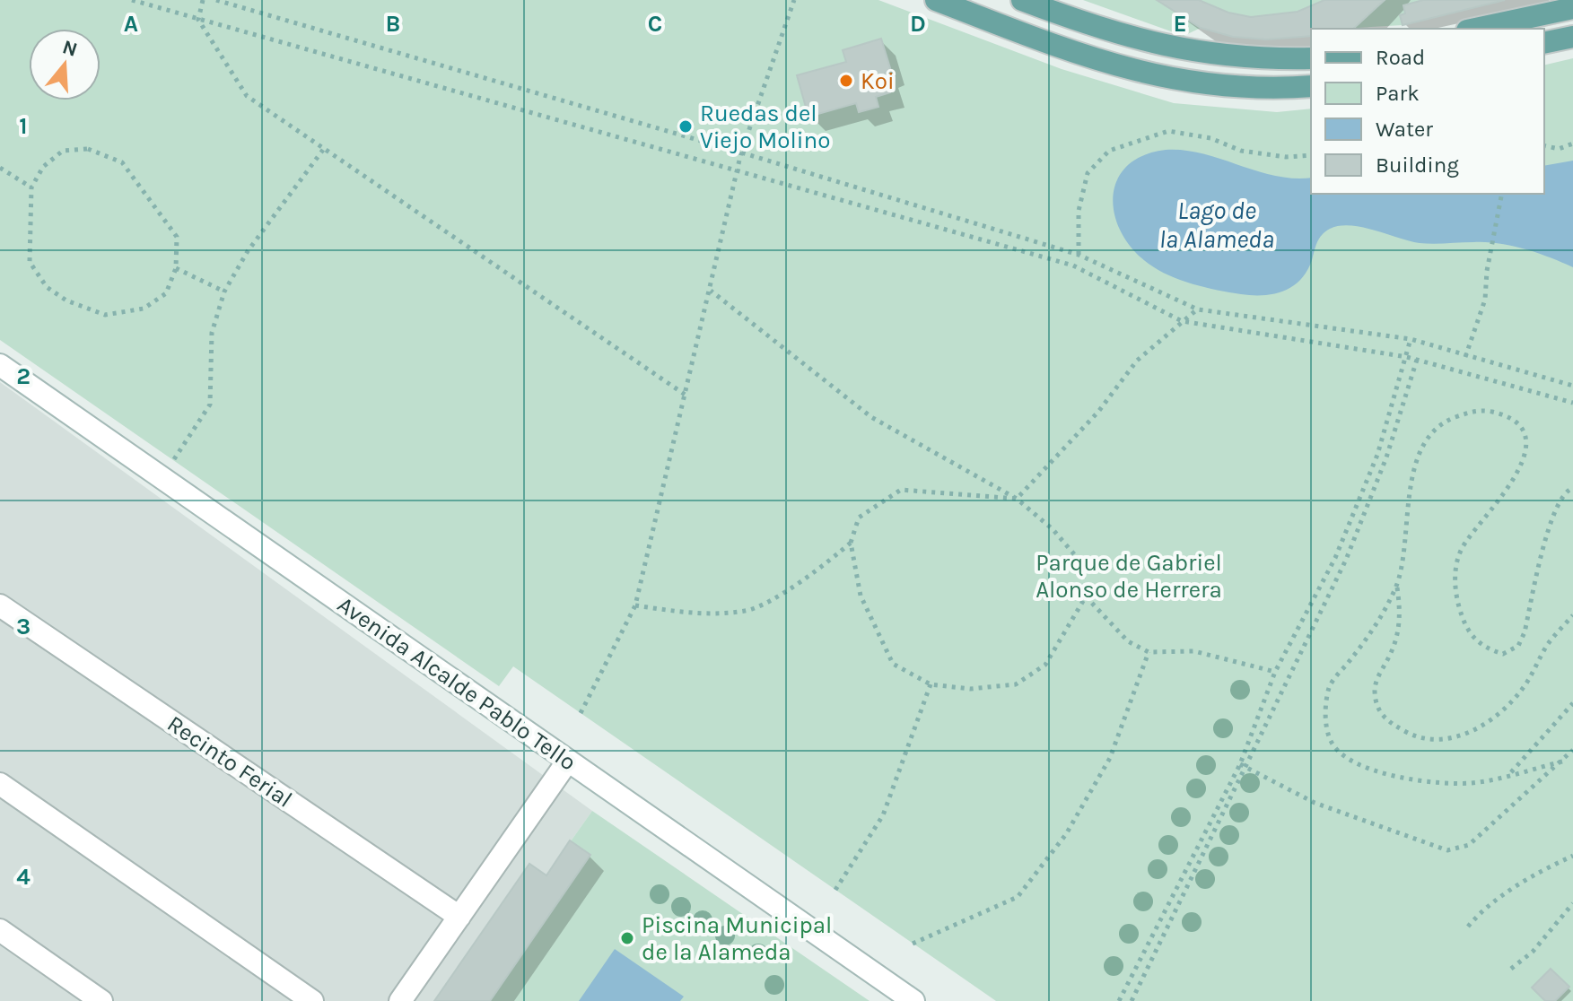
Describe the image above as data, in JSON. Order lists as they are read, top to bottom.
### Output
{
  "streets": {
    "street": ["Avenida Alcalde Pablo Tello", "Recinto Ferial"]
  },
  "water": ["Lago de la Alameda"],
  "parks": ["Parque de Gabriel Alonso de Herrera"],
  "places": ["Koi", "Ruedas del Viejo Molino", "Piscina Municipal de la Alameda"],
  "legend": [
    "Road",
    "Park",
    "Water",
    "Building"
  ],
  "north": "top",
  "grid": {
    "columns": [
      "A",
      "B",
      "C",
      "D",
      "E"
    ],
    "rows": [
      "1",
      "2",
      "3",
      "4"
    ]
  }
}
